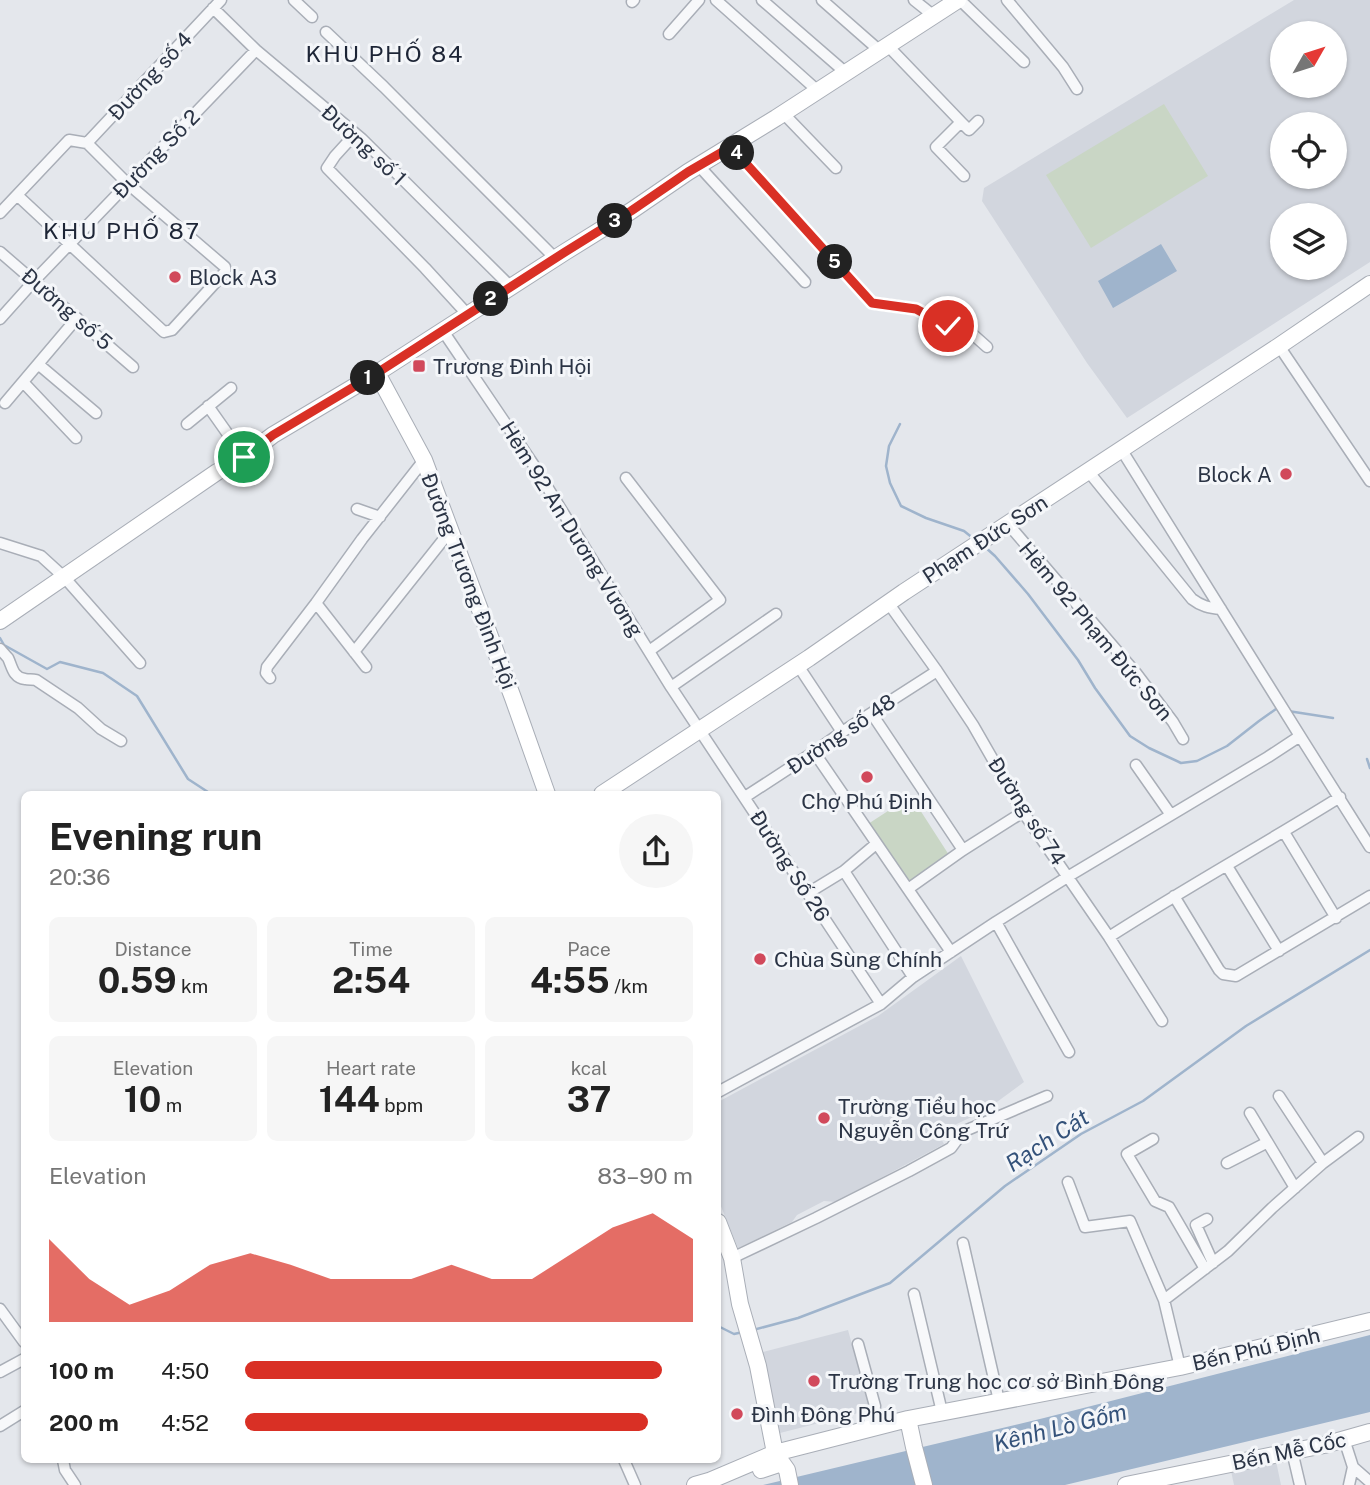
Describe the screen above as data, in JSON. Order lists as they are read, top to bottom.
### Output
{
  "streets": {
    "street": [
      "Đường số 4",
      "Đường số 1",
      "Đường Số 2",
      "Đường số 5",
      "Hẻm 92 An Dương Vương",
      "Phạm Đức Sơn",
      "Đường Trương Đình Hội",
      "Hẻm 92 Phạm Đức Sơn",
      "Đường số 48",
      "Đường số 74",
      "Đường Số 26",
      "Bến Phú Định",
      "Bến Mễ Cốc"
    ]
  },
  "crossings": [
    ["Đường số 4", "Đường số 1"],
    ["Đường số 1", "Đường Số 2"],
    ["Đường Số 2", "Đường số 5"],
    ["Hẻm 92 An Dương Vương", "Phạm Đức Sơn"],
    ["Hẻm 92 An Dương Vương", "Đường Số 26"],
    ["Phạm Đức Sơn", "Hẻm 92 Phạm Đức Sơn"],
    ["Phạm Đức Sơn", "Đường số 48"],
    ["Phạm Đức Sơn", "Đường số 74"],
    ["Phạm Đức Sơn", "Đường Số 26"],
    ["Đường số 48", "Đường số 74"],
    ["Đường số 48", "Đường Số 26"]
  ],
  "districts": ["KHU PHỐ 84", "KHU PHỐ 87"],
  "water": ["Rạch Cát", "Kênh Lò Gốm"],
  "places": {
    "other": [
      "Block A3",
      "Block A",
      "Chợ Phú Định",
      "Chùa Sùng Chính",
      "Trường Tiểu học Nguyễn Công Trứ",
      "Trường Trung học cơ sở Bình Đông",
      "Đình Đông Phú"
    ],
    "transit": ["Trương Đình Hội"]
  },
  "north": "top right",
  "page": {
    "pins": [
      "4",
      "3",
      "5",
      "2",
      "1"
    ],
    "heading": ["Evening run", "20:36"],
    "stats": [
      ["Distance", "0.59 km"],
      ["Time", "2:54"],
      ["Pace", "4:55 /km"],
      ["Elevation", "10 m"],
      ["Heart rate", "144 bpm"],
      ["kcal", "37"]
    ],
    "chart": ["Elevation", "83–90 m"],
    "list": [
      {
        "name": "100 m",
        "note": "4:50"
      },
      {
        "name": "200 m",
        "note": "4:52"
      }
    ]
  }
}
